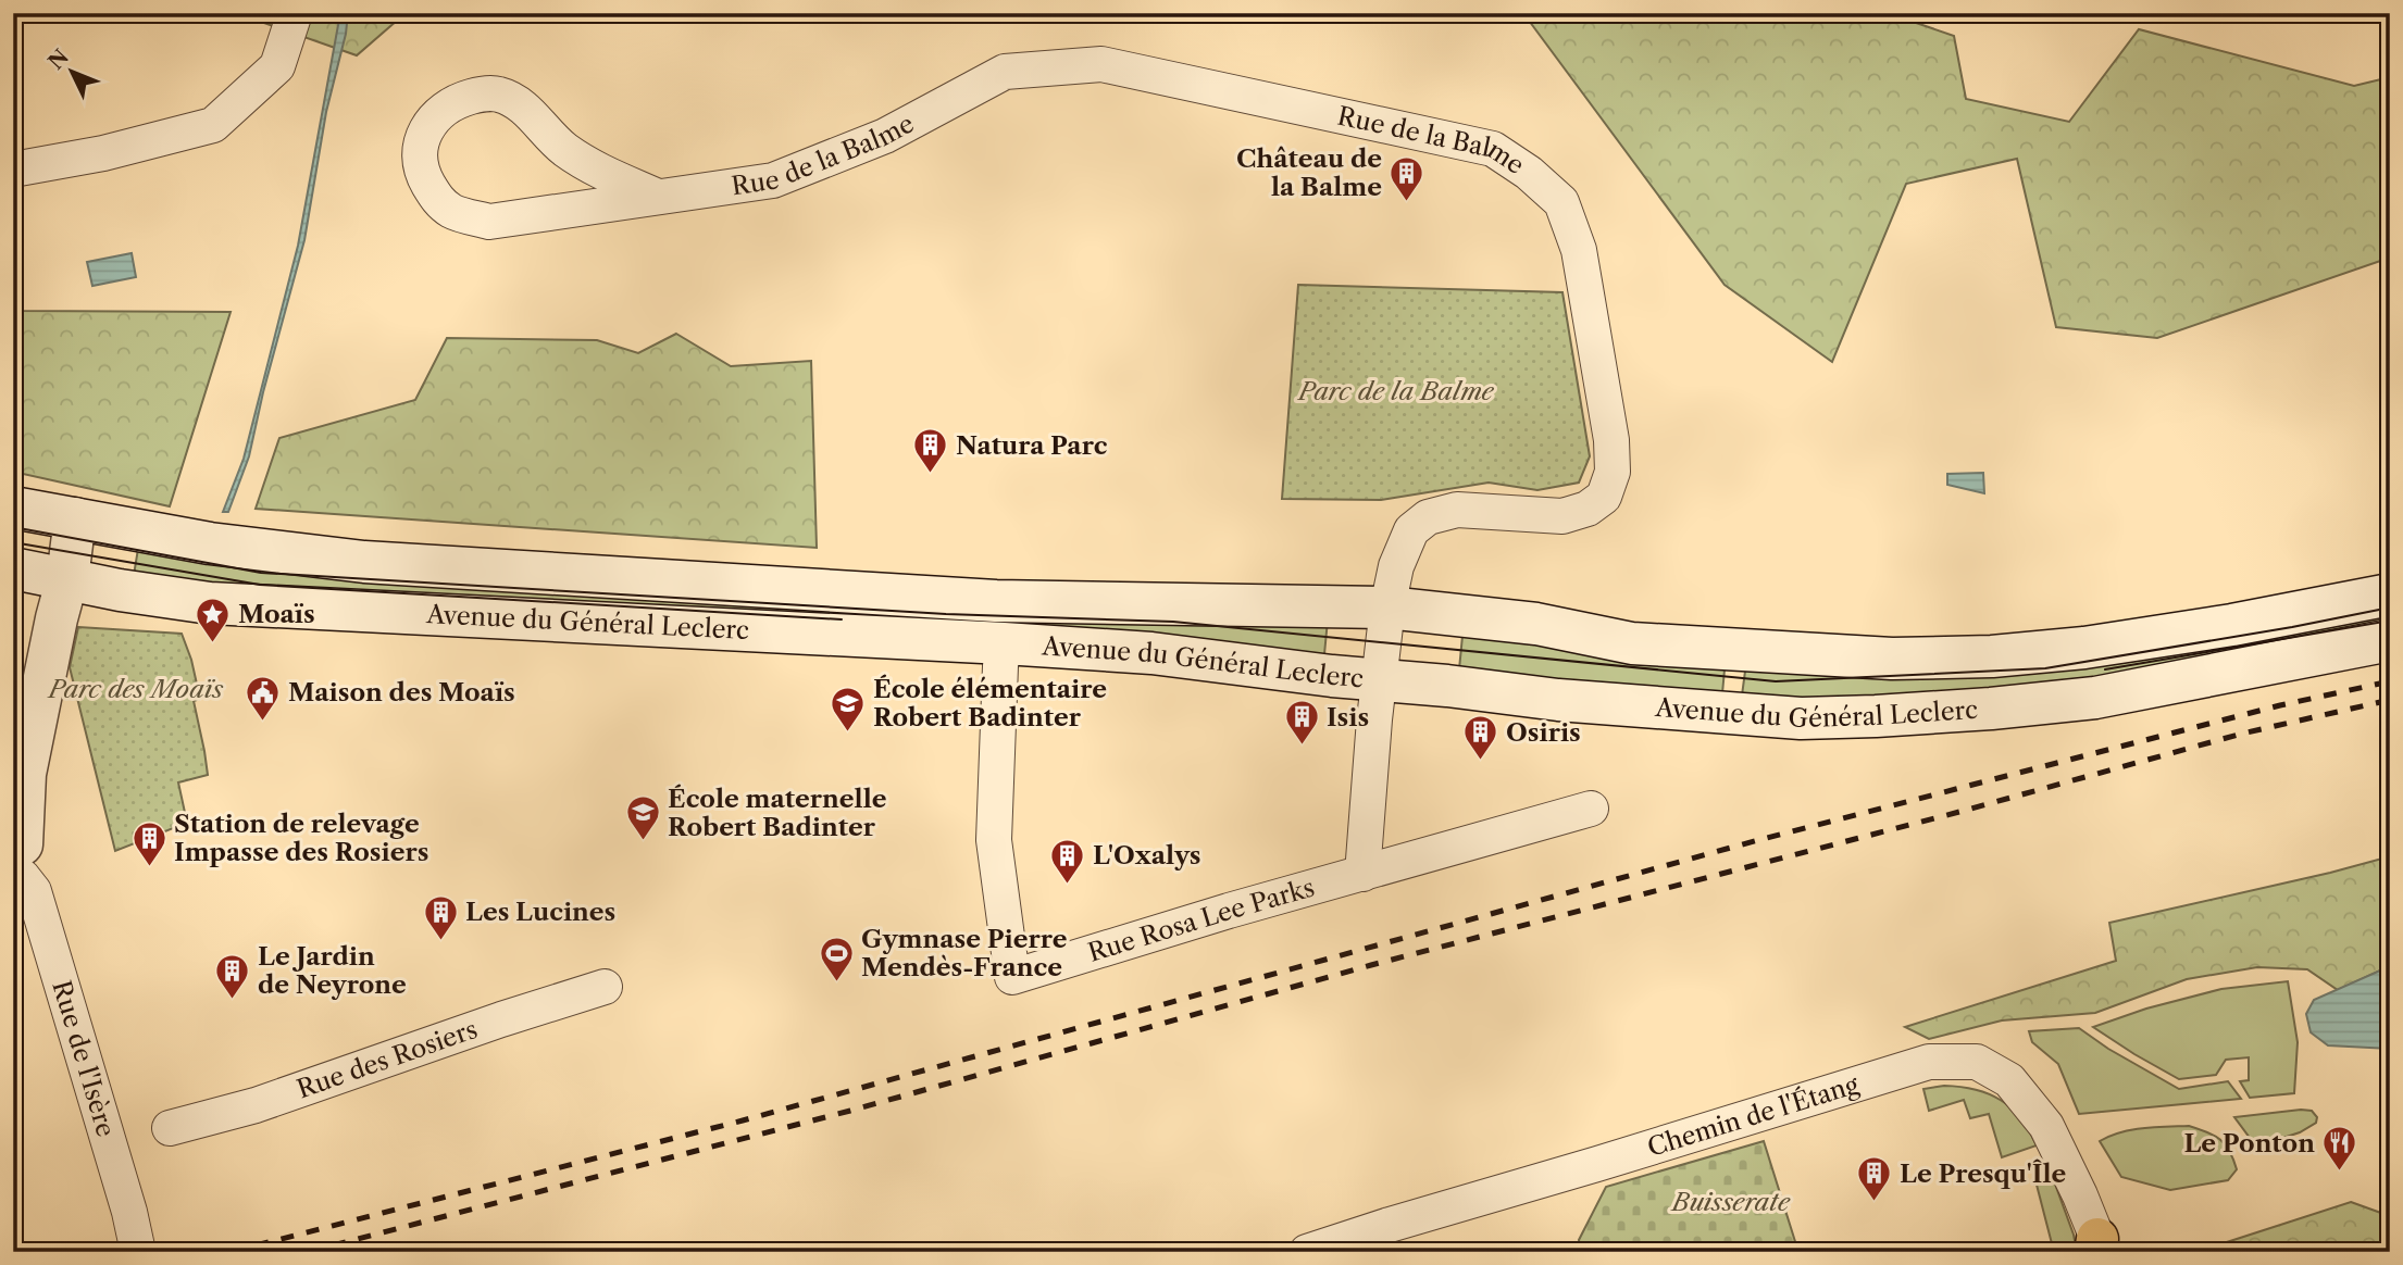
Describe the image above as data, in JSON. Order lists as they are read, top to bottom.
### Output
{
  "streets": {
    "main road": ["Avenue du Général Leclerc", "Rue de l'Isère"],
    "street": [
      "Rue de la Balme",
      "Rue Rosa Lee Parks",
      "Rue des Rosiers",
      "Chemin de l'Étang"
    ]
  },
  "crossings": [
    ["Rue de la Balme", "Avenue du Général Leclerc"],
    ["Avenue du Général Leclerc", "Rue Rosa Lee Parks"],
    ["Avenue du Général Leclerc", "Rue de l'Isère"]
  ],
  "parks": ["Parc de la Balme", "Parc des Moaïs", "Buisserate"],
  "places": {
    "building": [
      "Château de la Balme",
      "Natura Parc",
      "Isis",
      "Osiris",
      "Station de relevage Impasse des Rosiers",
      "L'Oxalys",
      "Les Lucines",
      "Le Jardin de Neyrone",
      "Le Presqu'Île"
    ],
    "place": ["Moaïs"],
    "public building": ["Maison des Moaïs"],
    "school or university": ["École élémentaire Robert Badinter", "École maternelle Robert Badinter"],
    "sports": ["Gymnase Pierre Mendès-France"],
    "restaurant": ["Le Ponton"]
  },
  "north": "top left"
}
